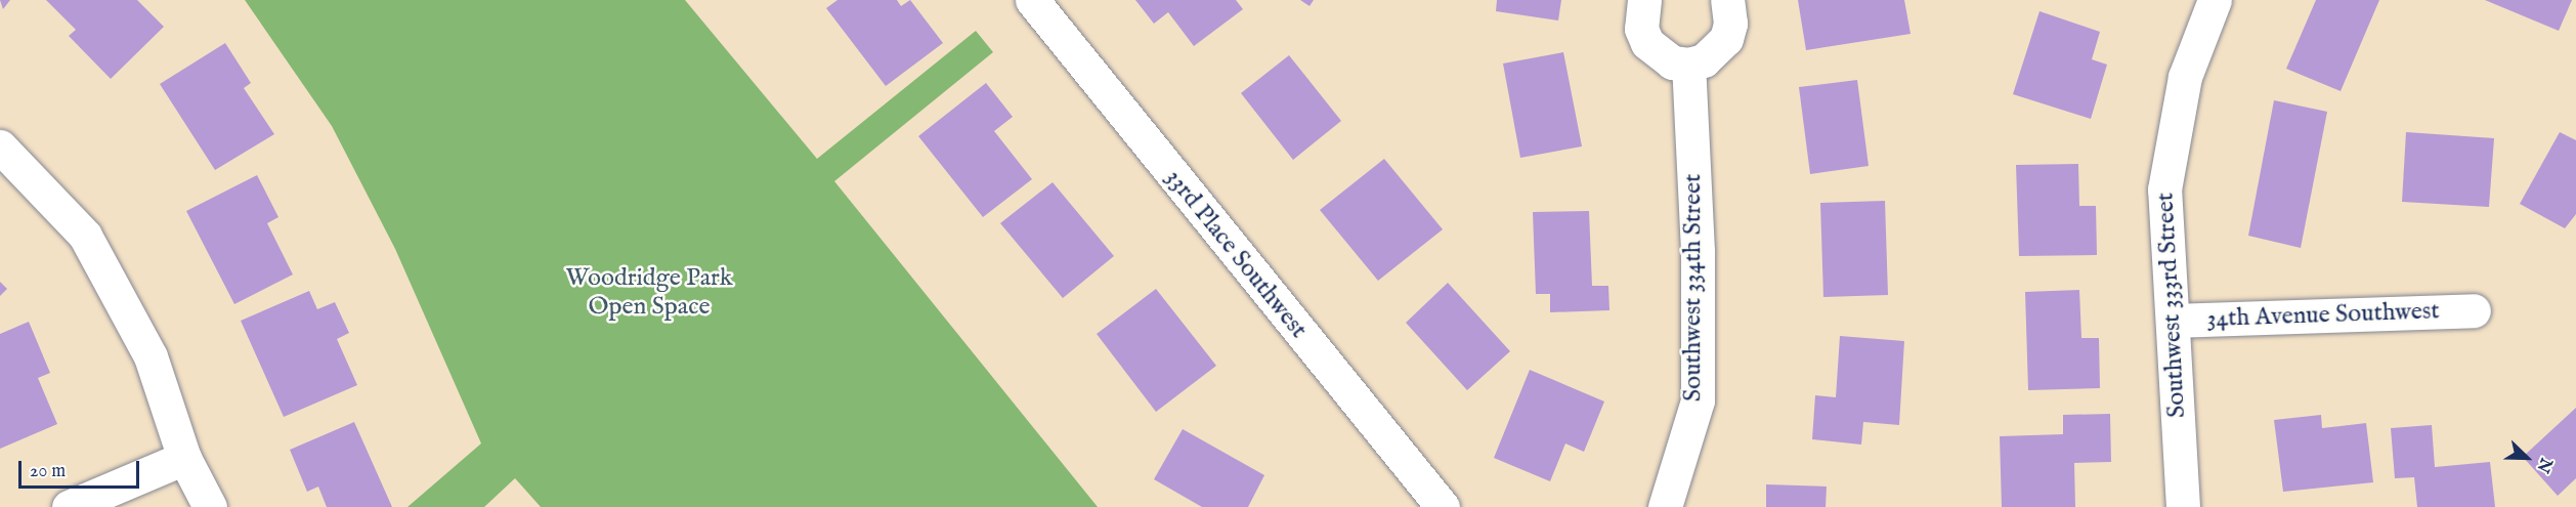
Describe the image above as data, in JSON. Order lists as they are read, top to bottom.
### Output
{
  "streets": {
    "street": [
      "33rd Place Southwest",
      "Southwest 334th Street",
      "Southwest 333rd Street",
      "34th Avenue Southwest"
    ]
  },
  "crossings": [
    ["Southwest 333rd Street", "34th Avenue Southwest"]
  ],
  "parks": ["Woodridge Park Open Space"],
  "scale_bar": "20 m",
  "north": "bottom right"
}
